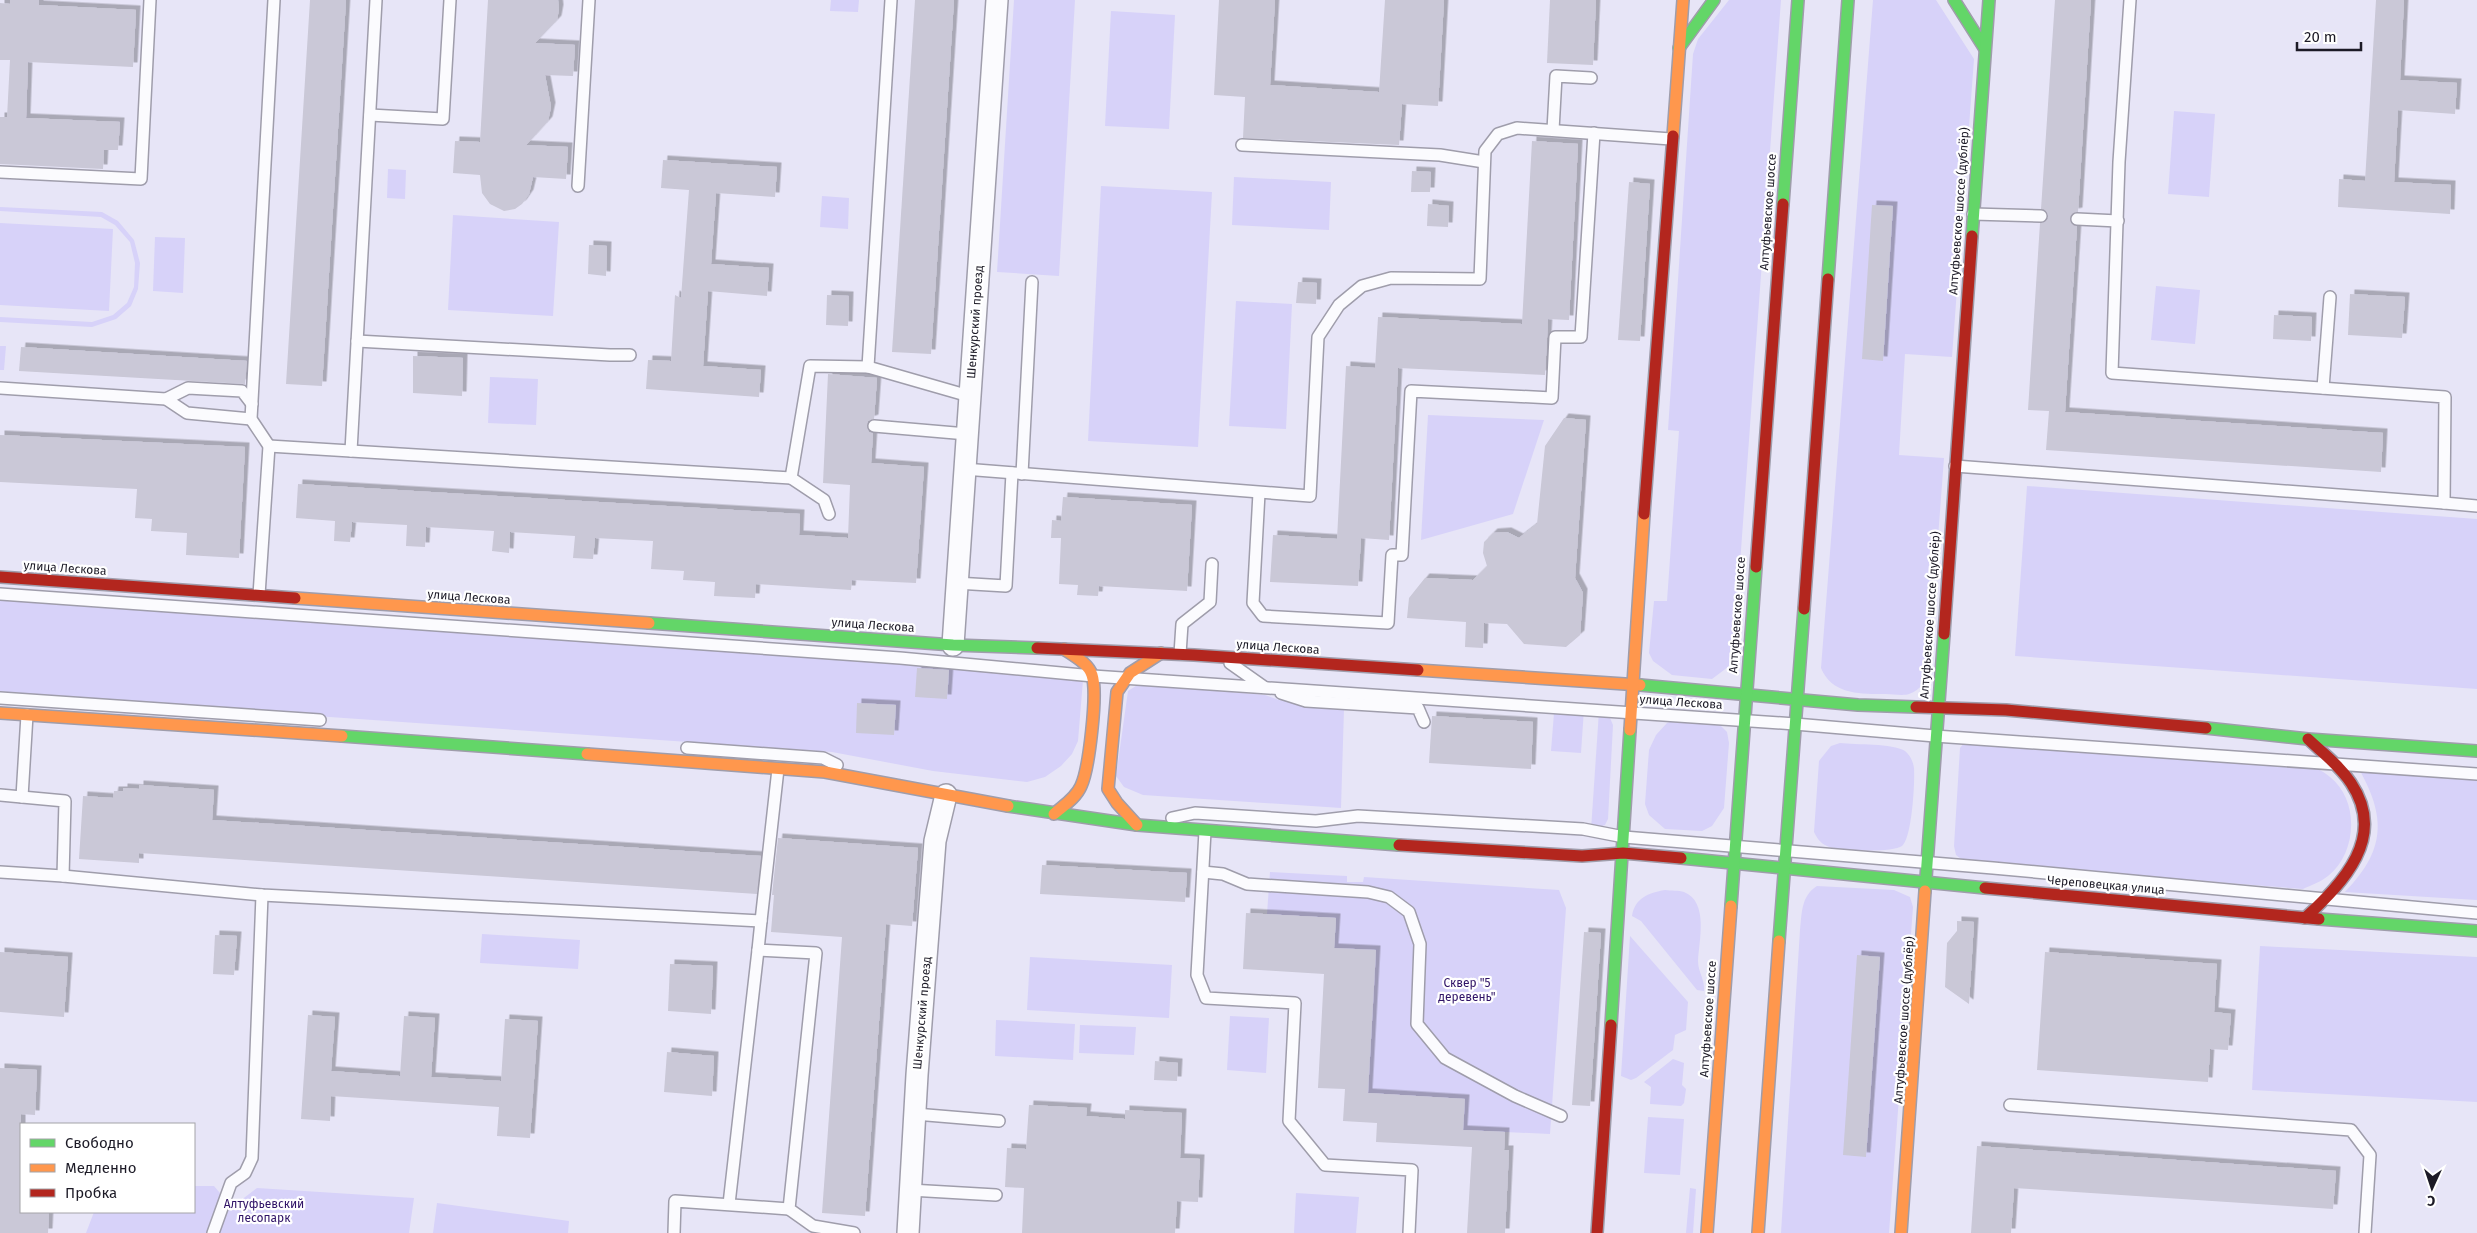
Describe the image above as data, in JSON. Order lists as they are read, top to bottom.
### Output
{
  "streets": {
    "main road": [
      "Алтуфьевское шоссе (дублёр)",
      "Алтуфьевское шоссе",
      "улица Лескова",
      "Череповецкая улица"
    ],
    "street": ["Шенкурский проезд"]
  },
  "crossings": [
    ["Алтуфьевское шоссе (дублёр)", "Череповецкая улица"],
    ["Алтуфьевское шоссе", "улица Лескова"],
    ["Алтуфьевское шоссе", "Череповецкая улица"],
    ["Шенкурский проезд", "улица Лескова"]
  ],
  "parks": ["Сквер \"5 деревень\"", "Алтуфьевский лесопарк"],
  "legend": ["Свободно", "Медленно", "Пробка"],
  "scale_bar": "20 m",
  "north": "bottom"
}
